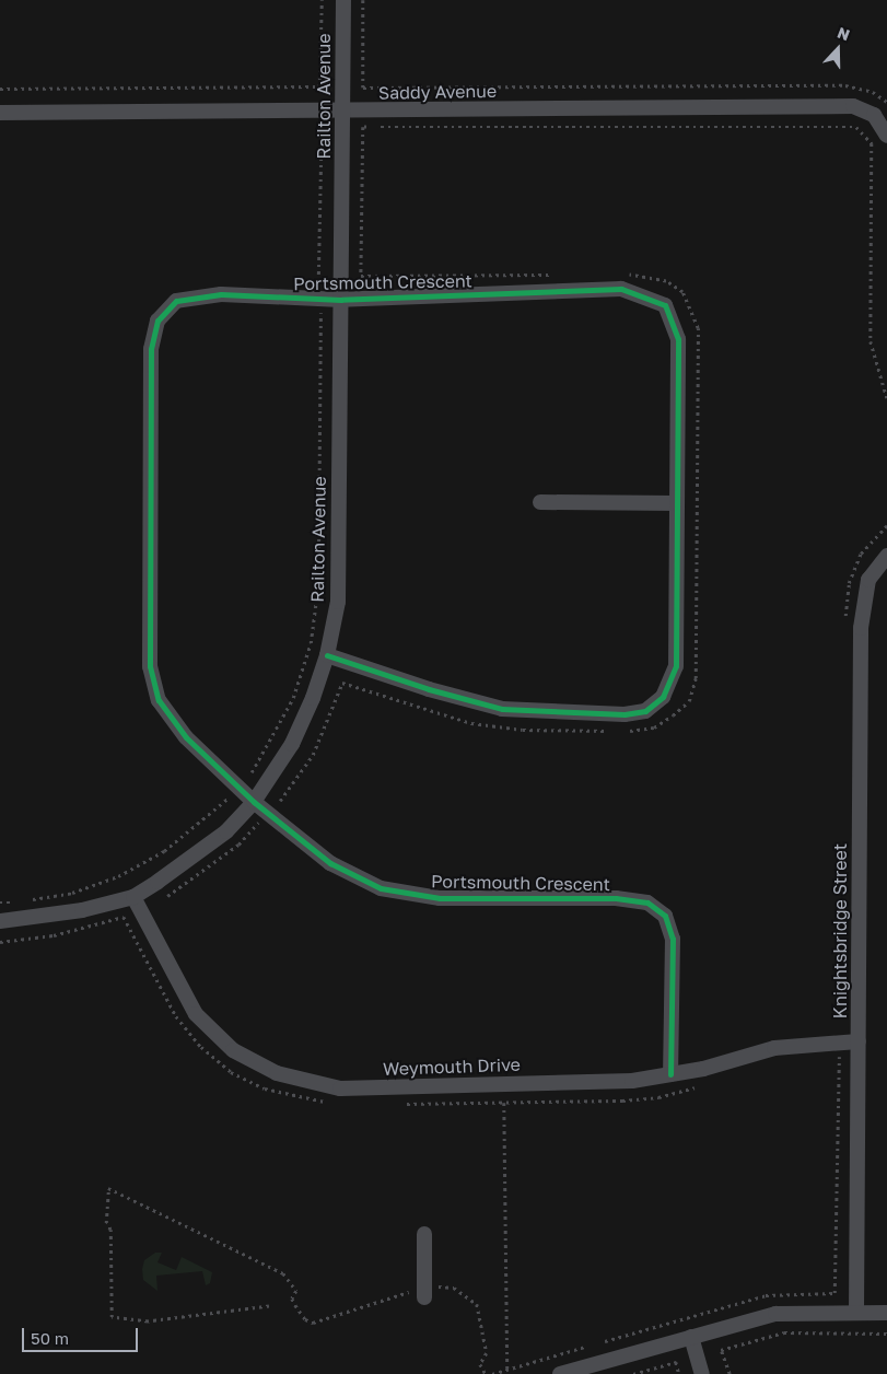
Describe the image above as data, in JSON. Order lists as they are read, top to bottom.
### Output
{
  "streets": {
    "street": [
      "Saddy Avenue",
      "Railton Avenue",
      "Portsmouth Crescent",
      "Knightsbridge Street",
      "Weymouth Drive"
    ]
  },
  "crossings": [
    ["Saddy Avenue", "Railton Avenue"],
    ["Railton Avenue", "Portsmouth Crescent"],
    ["Railton Avenue", "Weymouth Drive"],
    ["Portsmouth Crescent", "Weymouth Drive"],
    ["Knightsbridge Street", "Weymouth Drive"]
  ],
  "scale_bar": "50 m",
  "north": "top"
}
